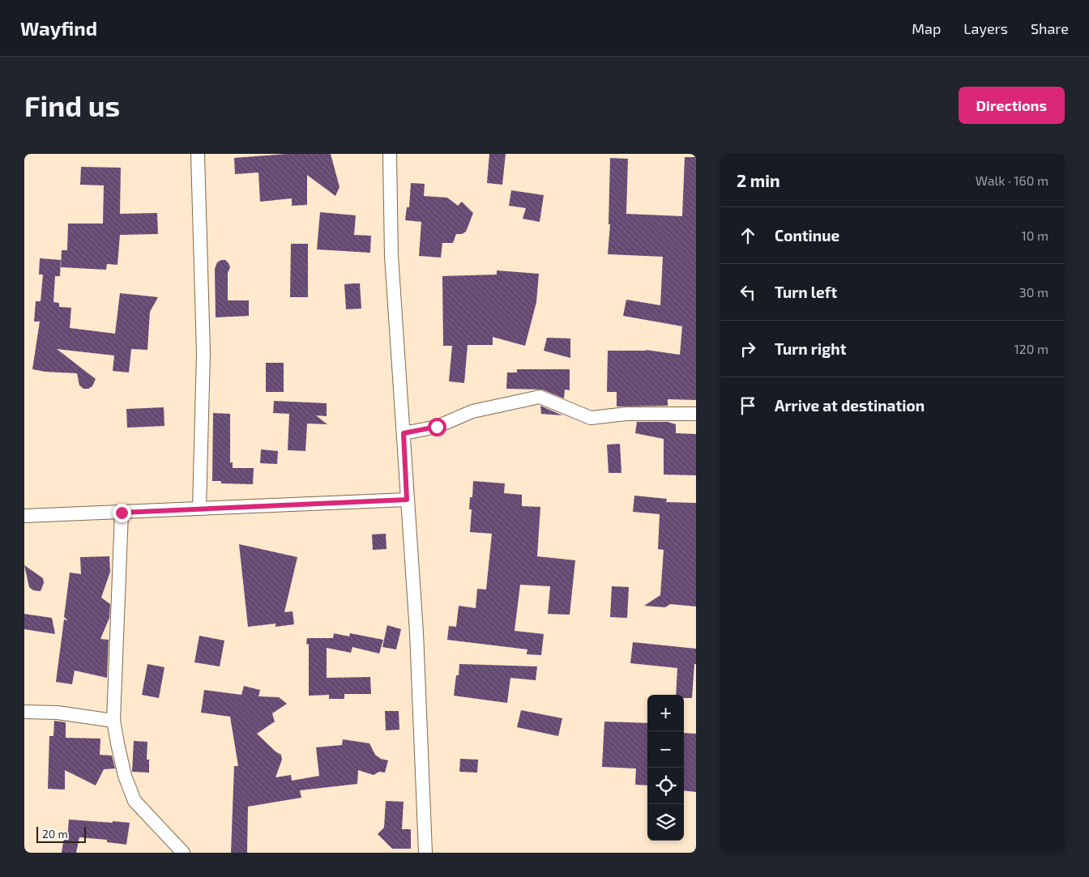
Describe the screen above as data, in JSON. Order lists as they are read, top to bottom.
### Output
{
  "scale_bar": "20 m",
  "page": {
    "header": "Wayfind",
    "nav": ["Map", "Layers", "Share"],
    "buttons": "Directions",
    "title": "Find us",
    "heading": ["2 min", "Walk · 160 m"],
    "list": [
      ["Continue", "10 m"],
      ["Turn left", "30 m"],
      ["Turn right", "120 m"],
      "Arrive at destination"
    ],
    "map_buttons": ["+", "−"],
    "scale": "20 m"
  }
}
